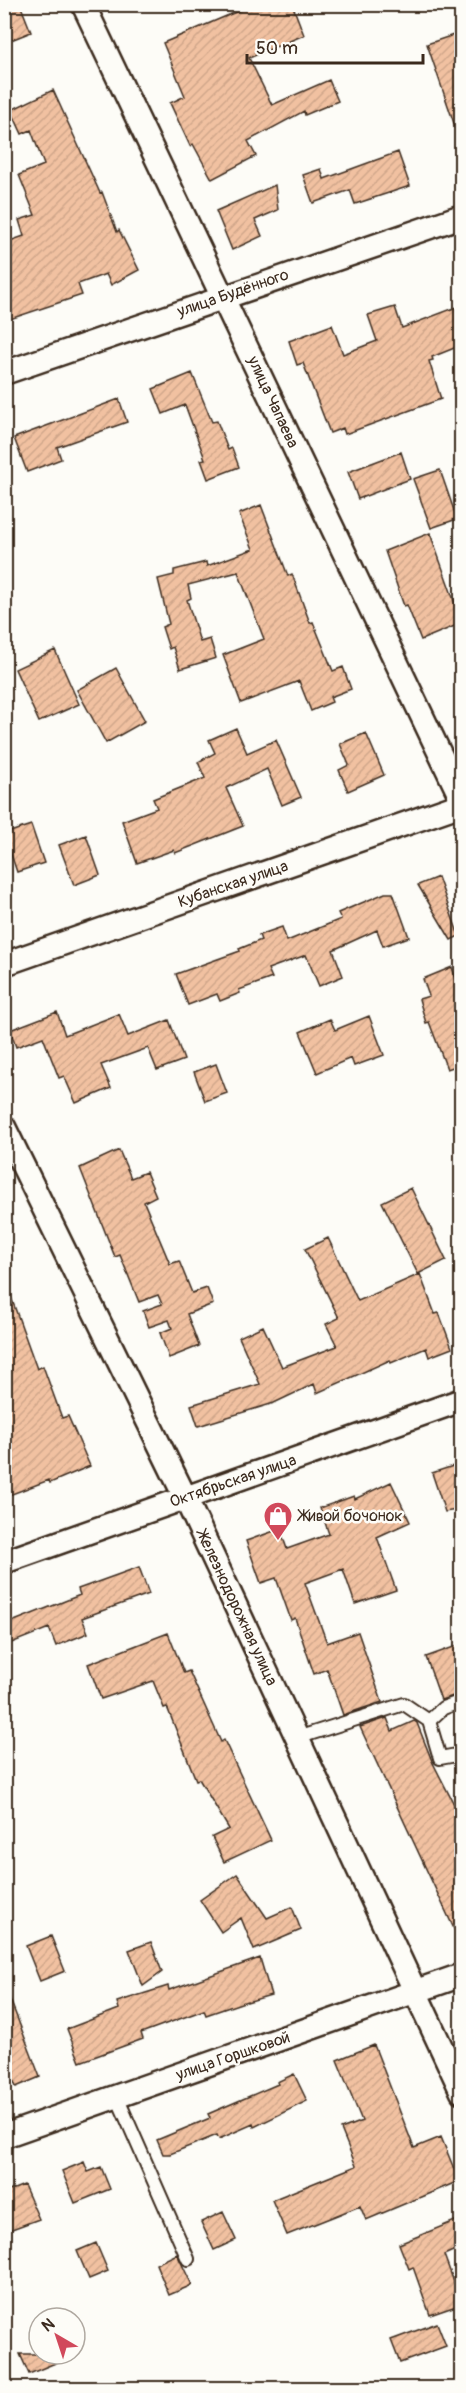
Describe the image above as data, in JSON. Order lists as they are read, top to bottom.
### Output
{
  "streets": {
    "street": [
      "улица Будённого",
      "улица Чапаева",
      "Кубанская улица",
      "Октябрьская улица",
      "Железнодорожная улица",
      "улица Горшковой"
    ]
  },
  "crossings": [
    ["улица Будённого", "улица Чапаева"],
    ["улица Чапаева", "Кубанская улица"],
    ["Октябрьская улица", "Железнодорожная улица"],
    ["Железнодорожная улица", "улица Горшковой"]
  ],
  "places": {
    "shop": ["Живой бочонок"]
  },
  "scale_bar": "50 m",
  "north": "top left"
}
